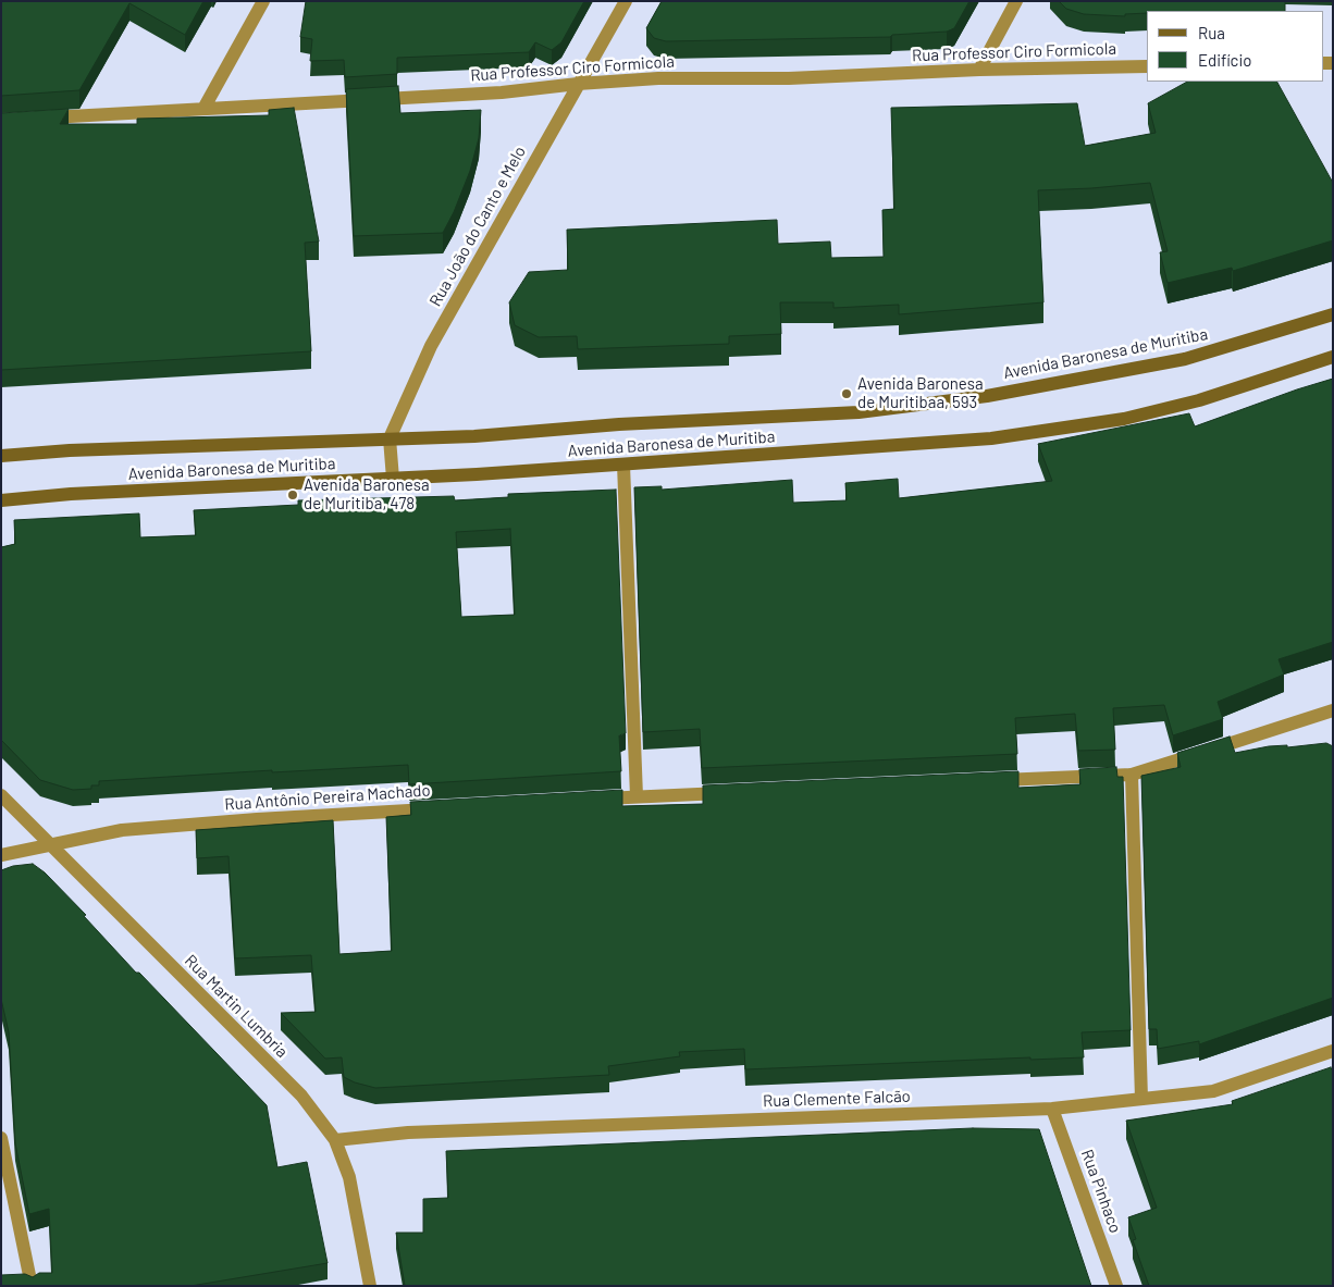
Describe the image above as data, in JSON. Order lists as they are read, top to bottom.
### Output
{
  "streets": {
    "main road": ["Avenida Baronesa de Muritiba"],
    "street": [
      "Rua Professor Ciro Formicola",
      "Rua João do Canto e Melo",
      "Rua Antônio Pereira Machado",
      "Rua Martin Lumbria",
      "Rua Clemente Falcão",
      "Rua Pinhaco"
    ]
  },
  "crossings": [
    ["Rua Professor Ciro Formicola", "Rua João do Canto e Melo"],
    ["Rua João do Canto e Melo", "Avenida Baronesa de Muritiba"],
    ["Rua Antônio Pereira Machado", "Rua Martin Lumbria"],
    ["Rua Martin Lumbria", "Rua Clemente Falcão"],
    ["Rua Clemente Falcão", "Rua Pinhaco"]
  ],
  "places": ["Avenida Baronesa de Muritibaa, 593", "Avenida Baronesa de Muritiba, 478"],
  "legend": ["Rua", "Edifício"]
}
